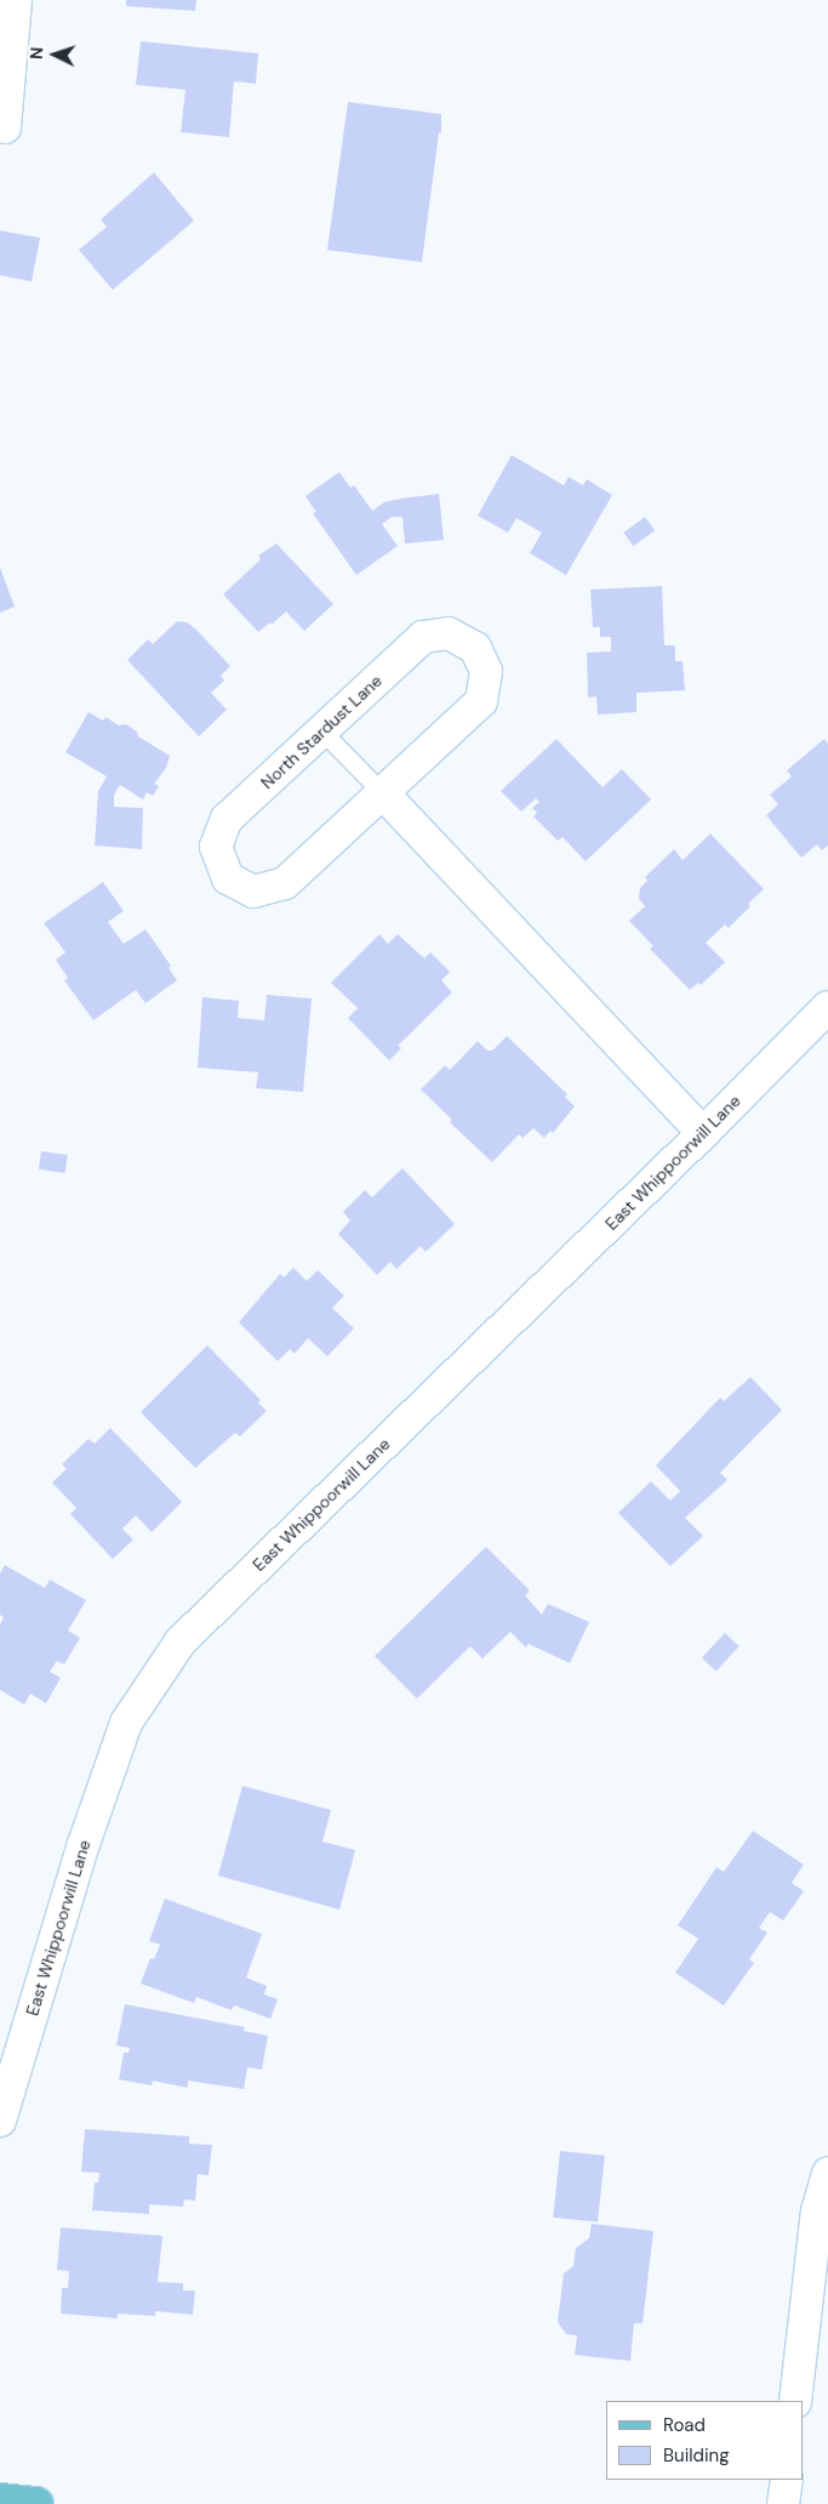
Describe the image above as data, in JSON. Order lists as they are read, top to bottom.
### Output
{
  "streets": {
    "street": ["North Stardust Lane", "East Whippoorwill Lane"]
  },
  "legend": ["Road", "Building"],
  "north": "left"
}
